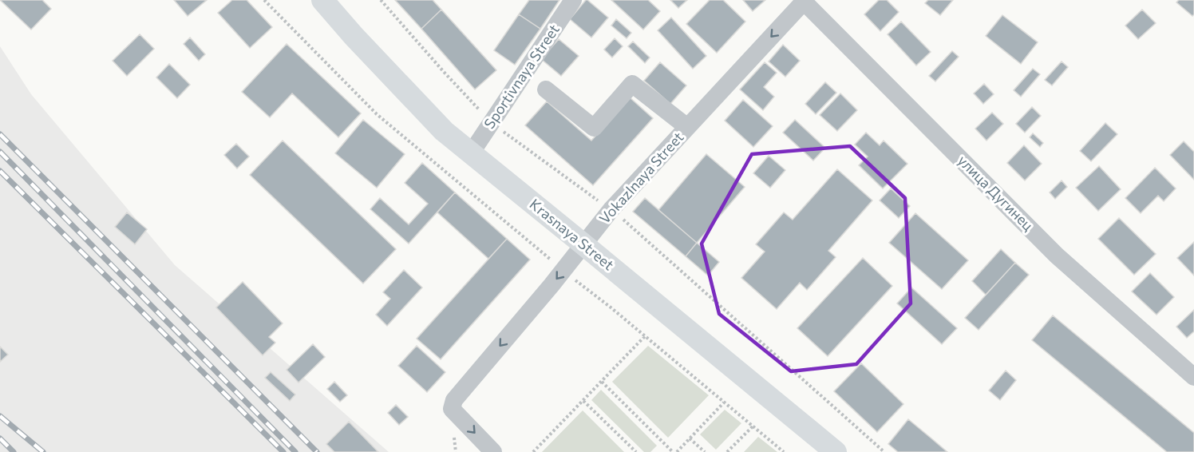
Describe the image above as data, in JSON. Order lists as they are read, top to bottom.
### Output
{
  "streets": {
    "main road": ["Krasnaya Street"],
    "street": ["Sportivnaya Street", "Vokazlnaya Street", "улица Дугинец"]
  },
  "crossings": [
    ["Sportivnaya Street", "Krasnaya Street"],
    ["Vokazlnaya Street", "улица Дугинец"],
    ["Vokazlnaya Street", "Krasnaya Street"]
  ],
  "one_way": ["Vokazlnaya Street"]
}
